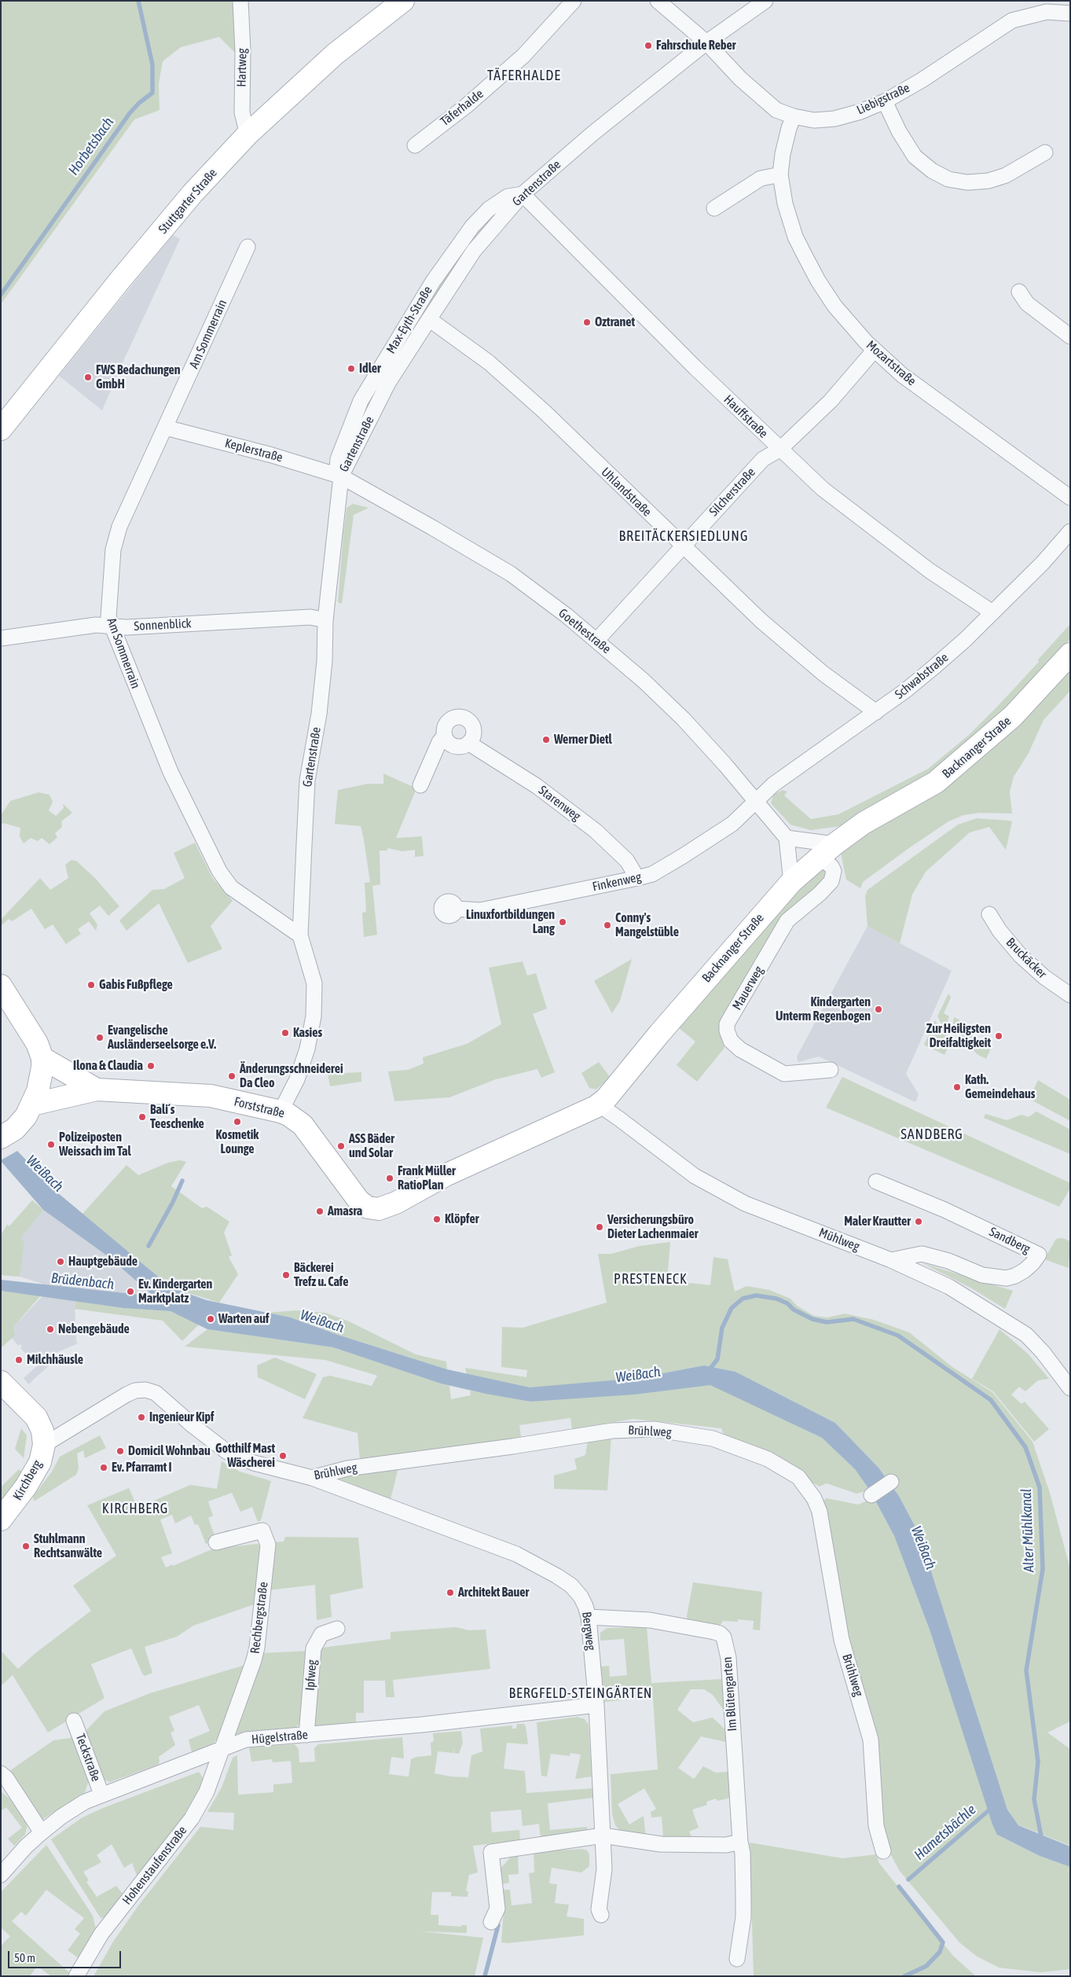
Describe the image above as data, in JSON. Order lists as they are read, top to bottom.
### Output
{
  "streets": {
    "street": [
      "Hartweg",
      "Liebigstraße",
      "Täferhalde",
      "Gartenstraße",
      "Stuttgarter Straße",
      "Max-Eyth-Straße",
      "Am Sommerrain",
      "Mozartstraße",
      "Hauffstraße",
      "Keplerstraße",
      "Uhlandstraße",
      "Silcherstraße",
      "Sonnenblick",
      "Goethestraße",
      "Schwabstraße",
      "Backnanger Straße",
      "Starenweg",
      "Finkenweg",
      "Bruckäcker",
      "Mauerweg",
      "Forststraße",
      "Mühlweg",
      "Sandberg",
      "Brühlweg",
      "Kirchberg",
      "Rechbergstraße",
      "Bergweg",
      "Ipfweg",
      "Im Blütengarten",
      "Hügelstraße",
      "Teckstraße",
      "Hohenstaufenstraße"
    ]
  },
  "crossings": [
    ["Hartweg", "Stuttgarter Straße"],
    ["Liebigstraße", "Gartenstraße"],
    ["Liebigstraße", "Mozartstraße"],
    ["Gartenstraße", "Max-Eyth-Straße"],
    ["Gartenstraße", "Am Sommerrain"],
    ["Gartenstraße", "Hauffstraße"],
    ["Gartenstraße", "Keplerstraße"],
    ["Gartenstraße", "Uhlandstraße"],
    ["Gartenstraße", "Sonnenblick"],
    ["Gartenstraße", "Goethestraße"],
    ["Gartenstraße", "Forststraße"],
    ["Max-Eyth-Straße", "Hauffstraße"],
    ["Max-Eyth-Straße", "Keplerstraße"],
    ["Max-Eyth-Straße", "Goethestraße"],
    ["Am Sommerrain", "Keplerstraße"],
    ["Am Sommerrain", "Sonnenblick"],
    ["Mozartstraße", "Silcherstraße"],
    ["Hauffstraße", "Silcherstraße"],
    ["Hauffstraße", "Schwabstraße"],
    ["Keplerstraße", "Goethestraße"],
    ["Uhlandstraße", "Silcherstraße"],
    ["Uhlandstraße", "Schwabstraße"],
    ["Silcherstraße", "Goethestraße"],
    ["Goethestraße", "Schwabstraße"],
    ["Goethestraße", "Finkenweg"],
    ["Schwabstraße", "Finkenweg"],
    ["Backnanger Straße", "Mauerweg"],
    ["Backnanger Straße", "Forststraße"],
    ["Backnanger Straße", "Mühlweg"],
    ["Starenweg", "Finkenweg"],
    ["Mühlweg", "Sandberg"],
    ["Brühlweg", "Kirchberg"],
    ["Brühlweg", "Bergweg"],
    ["Rechbergstraße", "Hügelstraße"],
    ["Rechbergstraße", "Hohenstaufenstraße"],
    ["Bergweg", "Im Blütengarten"],
    ["Bergweg", "Hügelstraße"],
    ["Ipfweg", "Hügelstraße"],
    ["Hügelstraße", "Teckstraße"],
    ["Hügelstraße", "Hohenstaufenstraße"]
  ],
  "districts": [
    "TÄFERHALDE",
    "BREITÄCKERSIEDLUNG",
    "SANDBERG",
    "PRESTENECK",
    "KIRCHBERG",
    "BERGFELD-STEINGÄRTEN"
  ],
  "water": [
    "Horbetsbach",
    "Weißach",
    "Brüdenbach",
    "Alter Mühlkanal",
    "Hametsbächle"
  ],
  "places": [
    "Fahrschule Reber",
    "Oztranet",
    "Idler",
    "FWS Bedachungen GmbH",
    "Werner Dietl",
    "Linuxfortbildungen Lang",
    "Conny's Mangelstüble",
    "Gabis Fußpflege",
    "Kindergarten Unterm Regenbogen",
    "Kasies",
    "Zur Heiligsten Dreifaltigkeit",
    "Evangelische Ausländerseelsorge e.V.",
    "Ilona & Claudia",
    "Änderungsschneiderei Da Cleo",
    "Kath. Gemeindehaus",
    "Bali´s Teeschenke",
    "Kosmetik Lounge",
    "Polizeiposten Weissach im Tal",
    "ASS Bäder und Solar",
    "Frank Müller RatioPlan",
    "Amasra",
    "Klöpfer",
    "Maler Krautter",
    "Versicherungsbüro Dieter Lachenmaier",
    "Hauptgebäude",
    "Bäckerei Trefz u. Cafe",
    "Ev. Kindergarten Marktplatz",
    "Warten auf",
    "Nebengebäude",
    "Milchhäusle",
    "Ingenieur Kipf",
    "Domicil Wohnbau",
    "Gotthilf Mast Wäscherei",
    "Ev. Pfarramt I",
    "Stuhlmann Rechtsanwälte",
    "Architekt Bauer"
  ],
  "scale_bar": "50 m"
}
